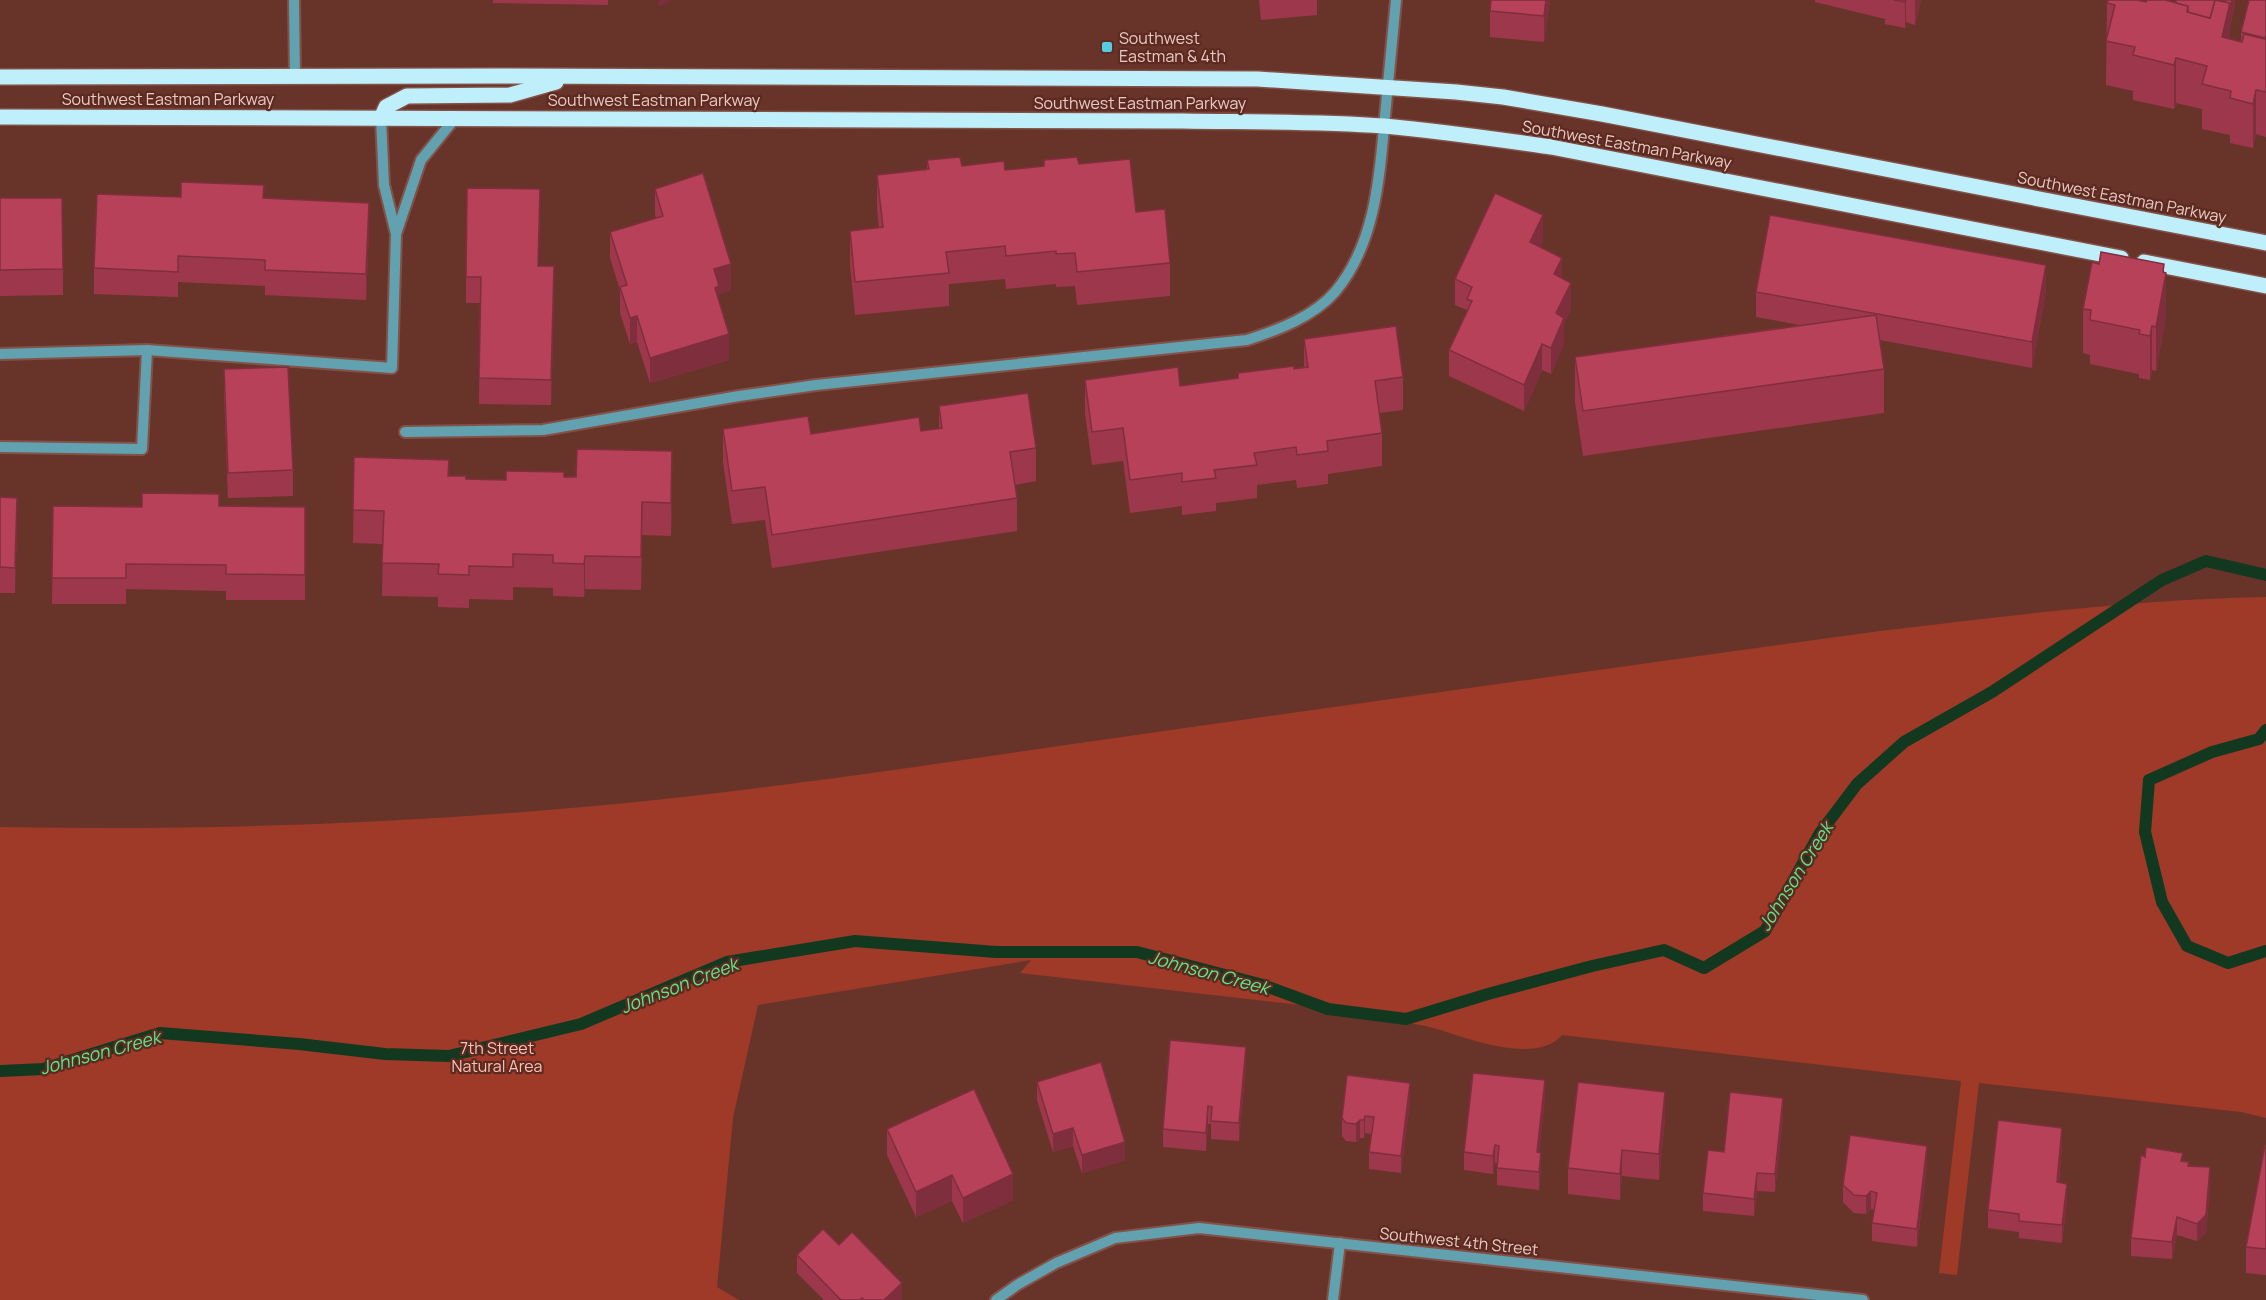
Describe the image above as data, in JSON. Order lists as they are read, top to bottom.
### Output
{
  "streets": {
    "main road": ["Southwest Eastman Parkway"],
    "street": ["Southwest 4th Street"]
  },
  "water": ["Johnson Creek"],
  "parks": ["7th Street Natural Area"],
  "places": {
    "transit": ["Southwest Eastman & 4th"]
  }
}
